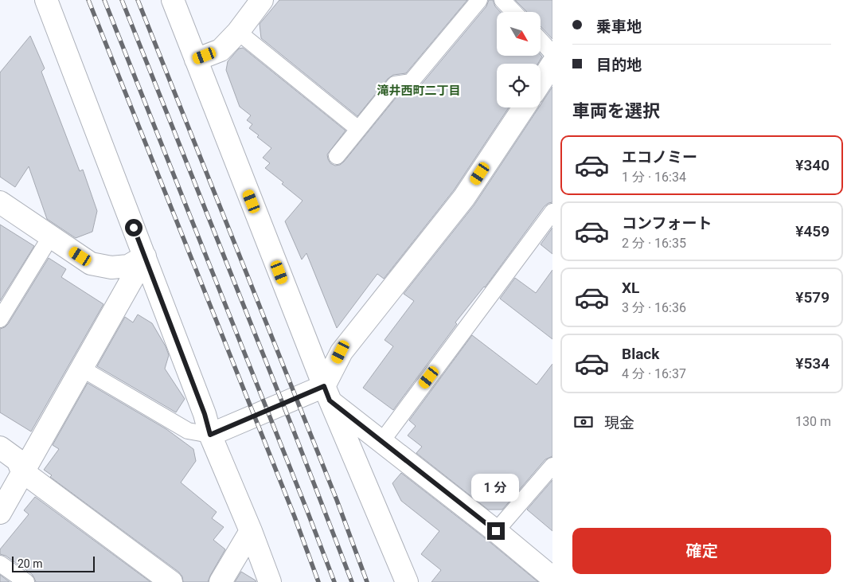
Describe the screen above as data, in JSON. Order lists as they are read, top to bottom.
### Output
{
  "districts": ["滝井西町二丁目"],
  "scale_bar": "20 m",
  "north": "bottom right",
  "page": {
    "banner": ["乗車地", "目的地"],
    "heading": "車両を選択",
    "list": [
      {
        "name": "エコノミー",
        "note": "1 分 · 16:34",
        "value": "¥340"
      },
      {
        "name": "コンフォート",
        "note": "2 分 · 16:35",
        "value": "¥459"
      },
      {
        "name": "XL",
        "note": "3 分 · 16:36",
        "value": "¥579"
      },
      {
        "name": "Black",
        "note": "4 分 · 16:37",
        "value": "¥534"
      }
    ],
    "pay": ["現金", "130 m"],
    "bubble": "1 分",
    "buttons": "確定",
    "scale": "20 m"
  }
}
